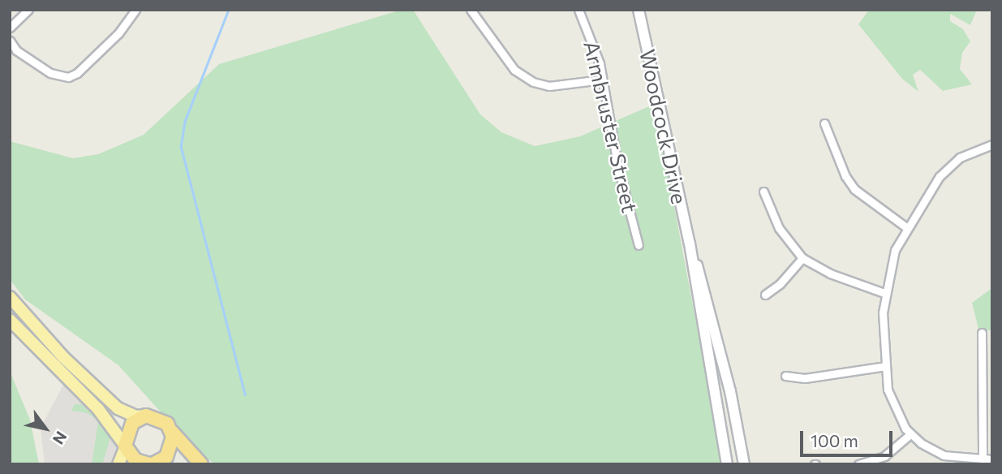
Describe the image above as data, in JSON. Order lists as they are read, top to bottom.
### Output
{
  "streets": {
    "main road": ["Woodcock Drive"],
    "street": ["Armbruster Street"]
  },
  "scale_bar": "100 m",
  "north": "bottom right"
}
